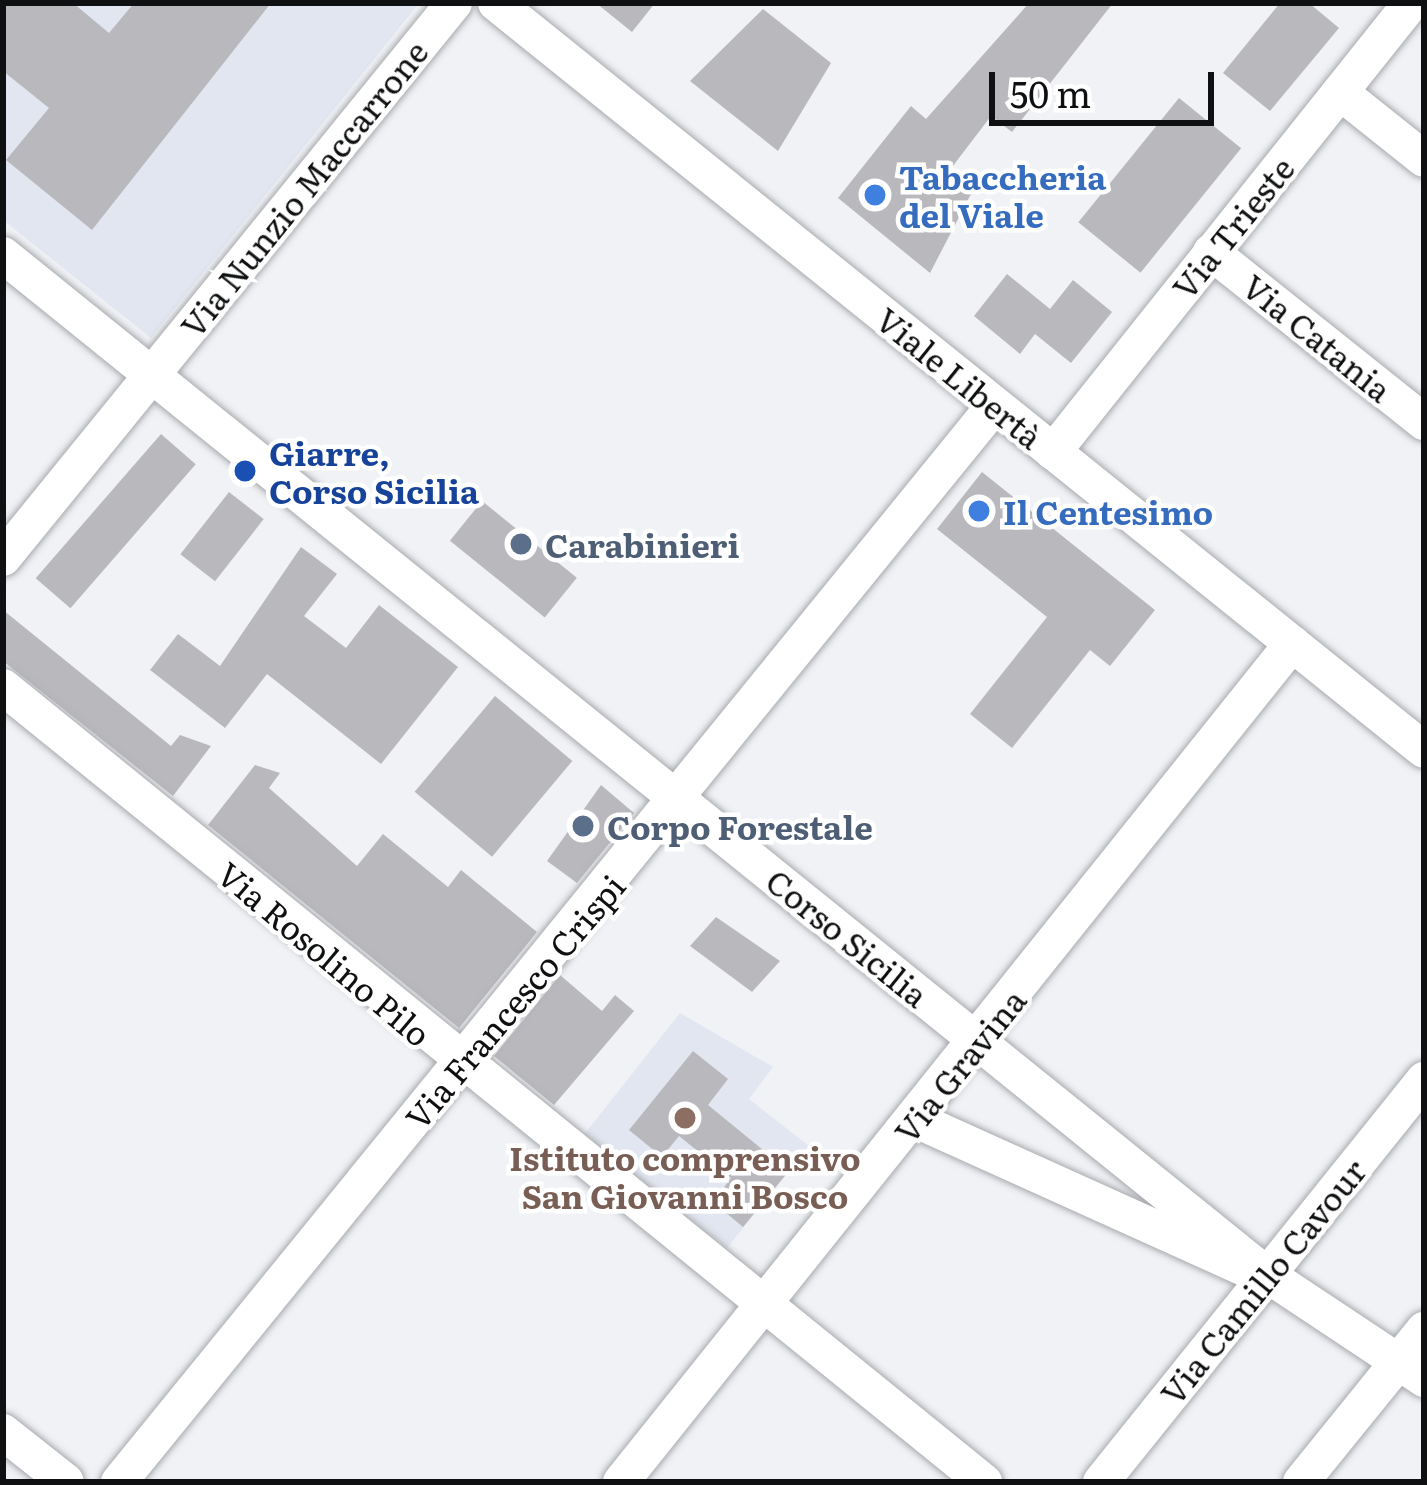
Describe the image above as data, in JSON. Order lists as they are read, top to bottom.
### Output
{
  "streets": {
    "street": [
      "Via Nunzio Maccarrone",
      "Via Trieste",
      "Via Catania",
      "Viale Libertà",
      "Corso Sicilia",
      "Via Rosolino Pilo",
      "Via Francesco Crispi",
      "Via Gravina",
      "Via Camillo Cavour"
    ]
  },
  "crossings": [
    ["Via Nunzio Maccarrone", "Corso Sicilia"],
    ["Via Trieste", "Via Catania"],
    ["Via Trieste", "Viale Libertà"],
    ["Viale Libertà", "Via Francesco Crispi"],
    ["Viale Libertà", "Via Gravina"],
    ["Corso Sicilia", "Via Francesco Crispi"],
    ["Corso Sicilia", "Via Gravina"],
    ["Corso Sicilia", "Via Camillo Cavour"],
    ["Via Rosolino Pilo", "Via Francesco Crispi"],
    ["Via Rosolino Pilo", "Via Gravina"]
  ],
  "places": [
    "Tabaccheria del Viale",
    "Giarre, Corso Sicilia",
    "Il Centesimo",
    "Carabinieri",
    "Corpo Forestale",
    "Istituto comprensivo San Giovanni Bosco"
  ],
  "scale_bar": "50 m"
}
